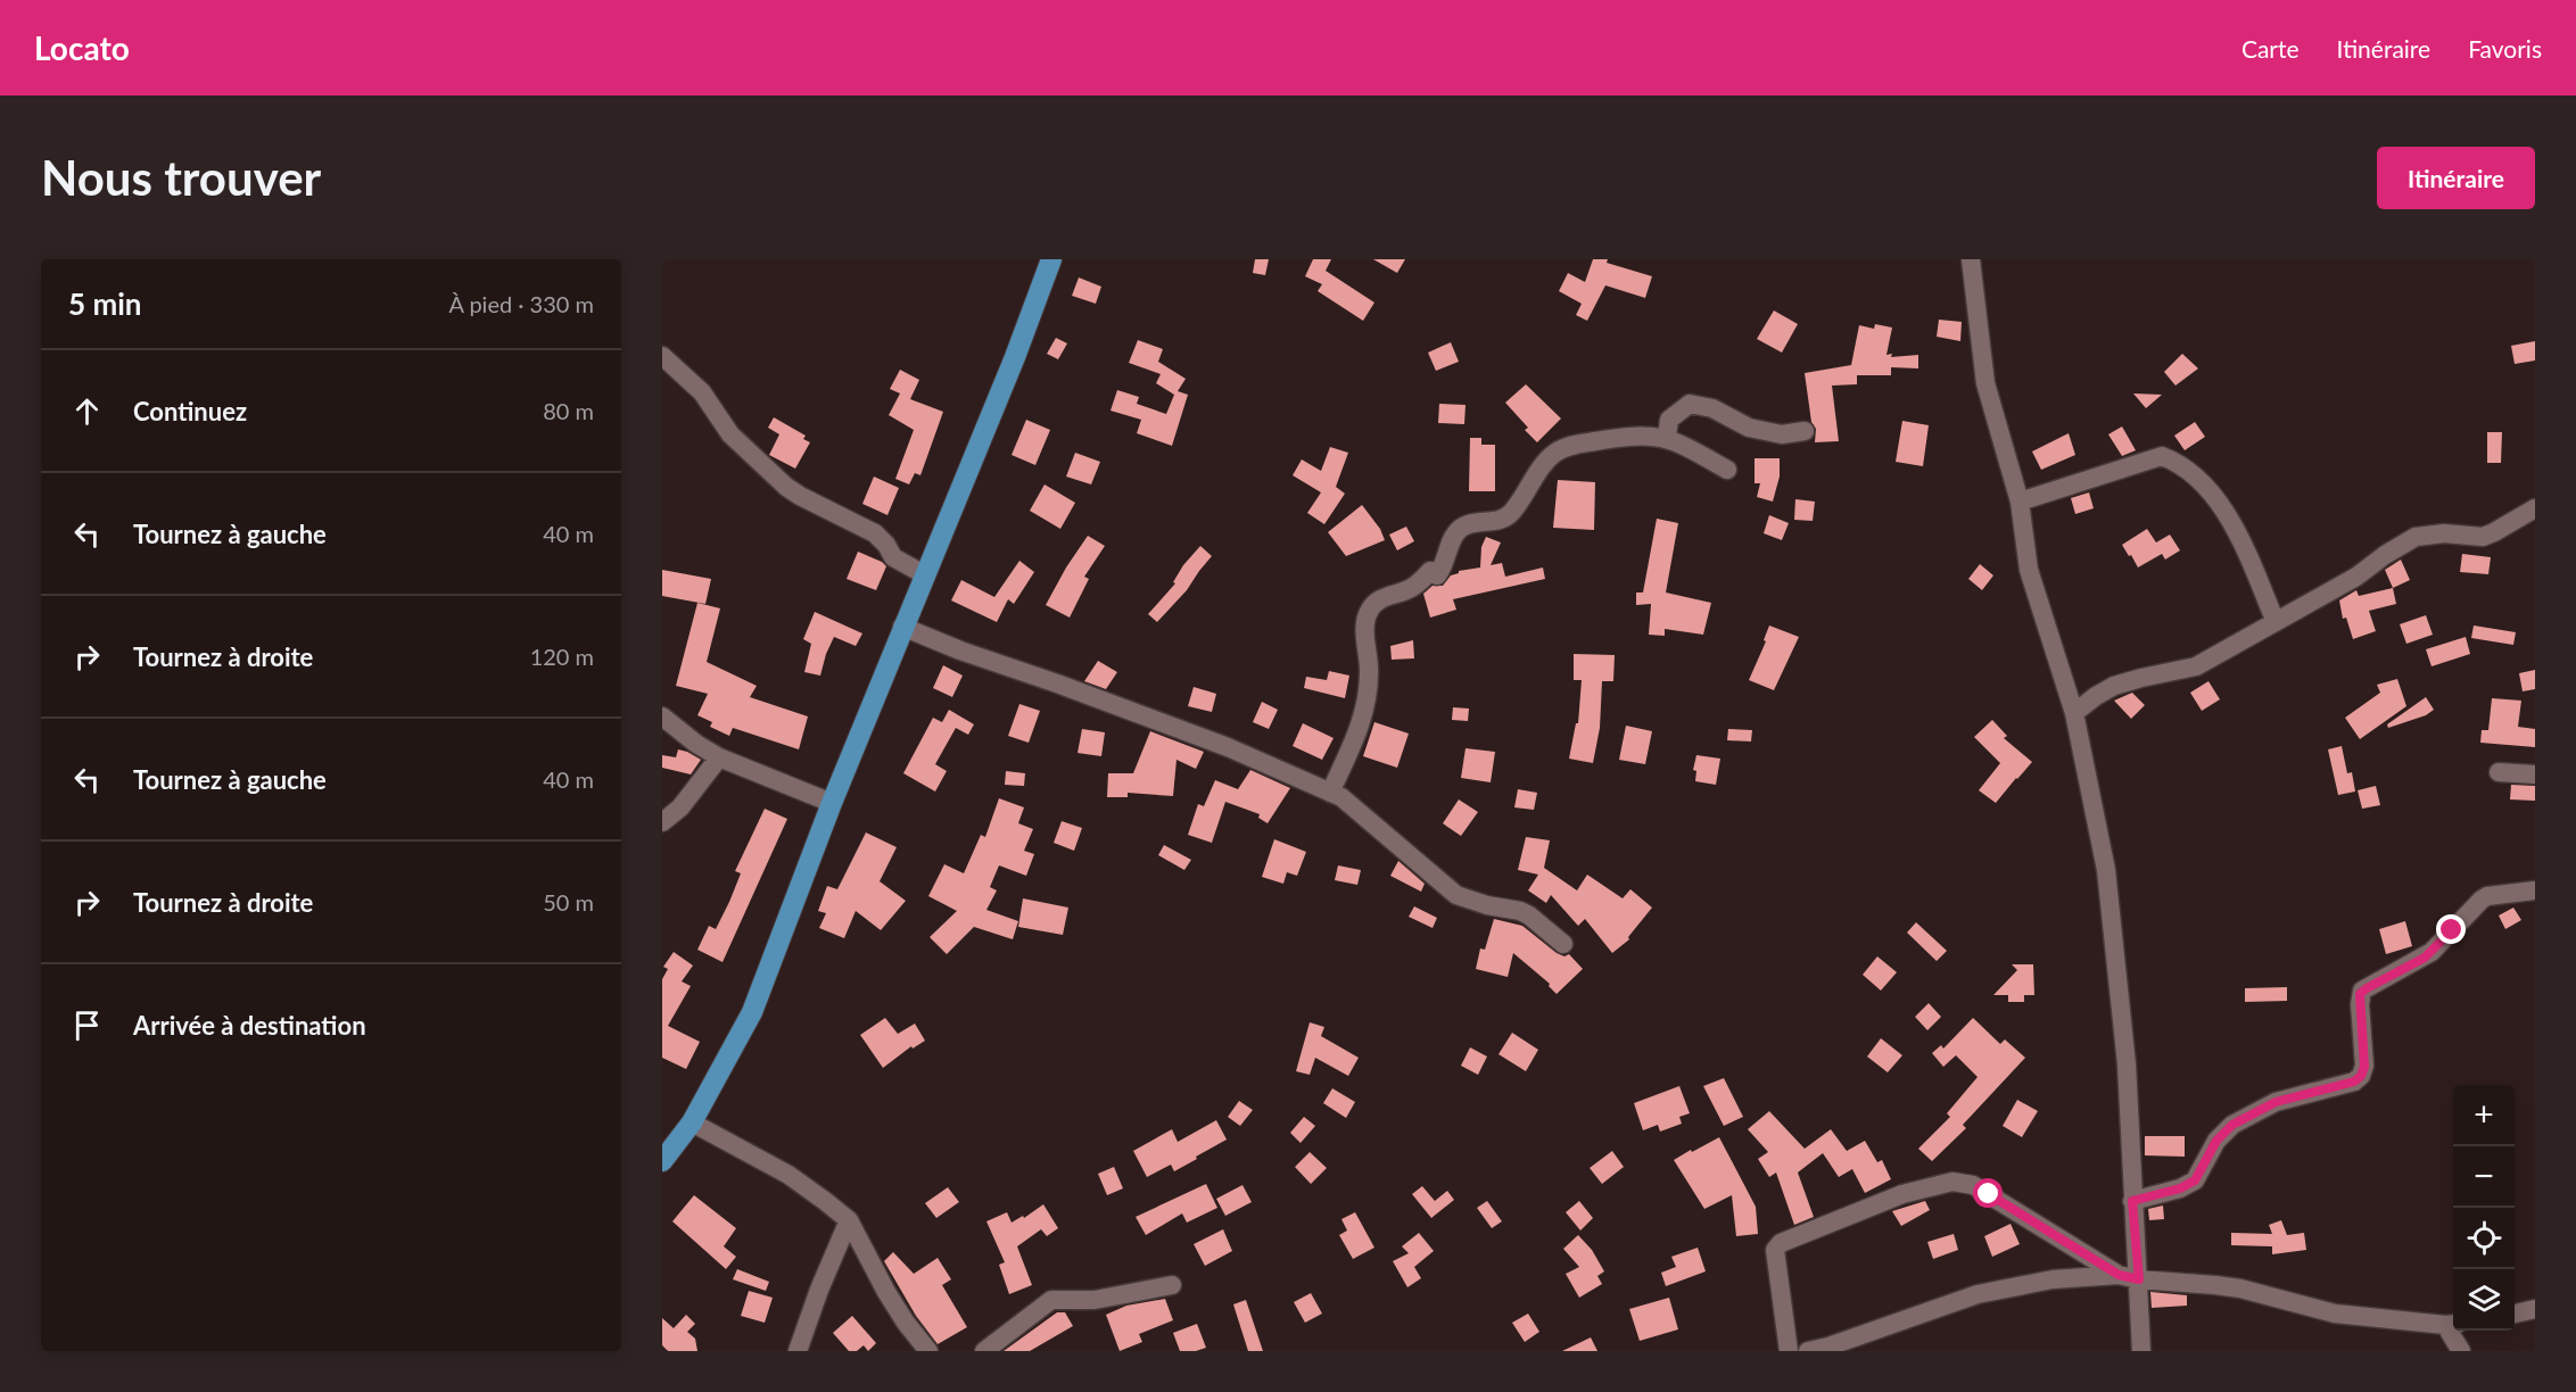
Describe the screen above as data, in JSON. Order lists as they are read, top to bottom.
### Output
{
  "page": {
    "header": "Locato",
    "nav": ["Carte", "Itinéraire", "Favoris"],
    "buttons": "Itinéraire",
    "title": "Nous trouver",
    "heading": ["5 min", "À pied · 330 m"],
    "list": [
      ["Continuez", "80 m"],
      ["Tournez à gauche", "40 m"],
      ["Tournez à droite", "120 m"],
      ["Tournez à gauche", "40 m"],
      ["Tournez à droite", "50 m"],
      "Arrivée à destination"
    ],
    "map_buttons": ["+", "−"]
  }
}
